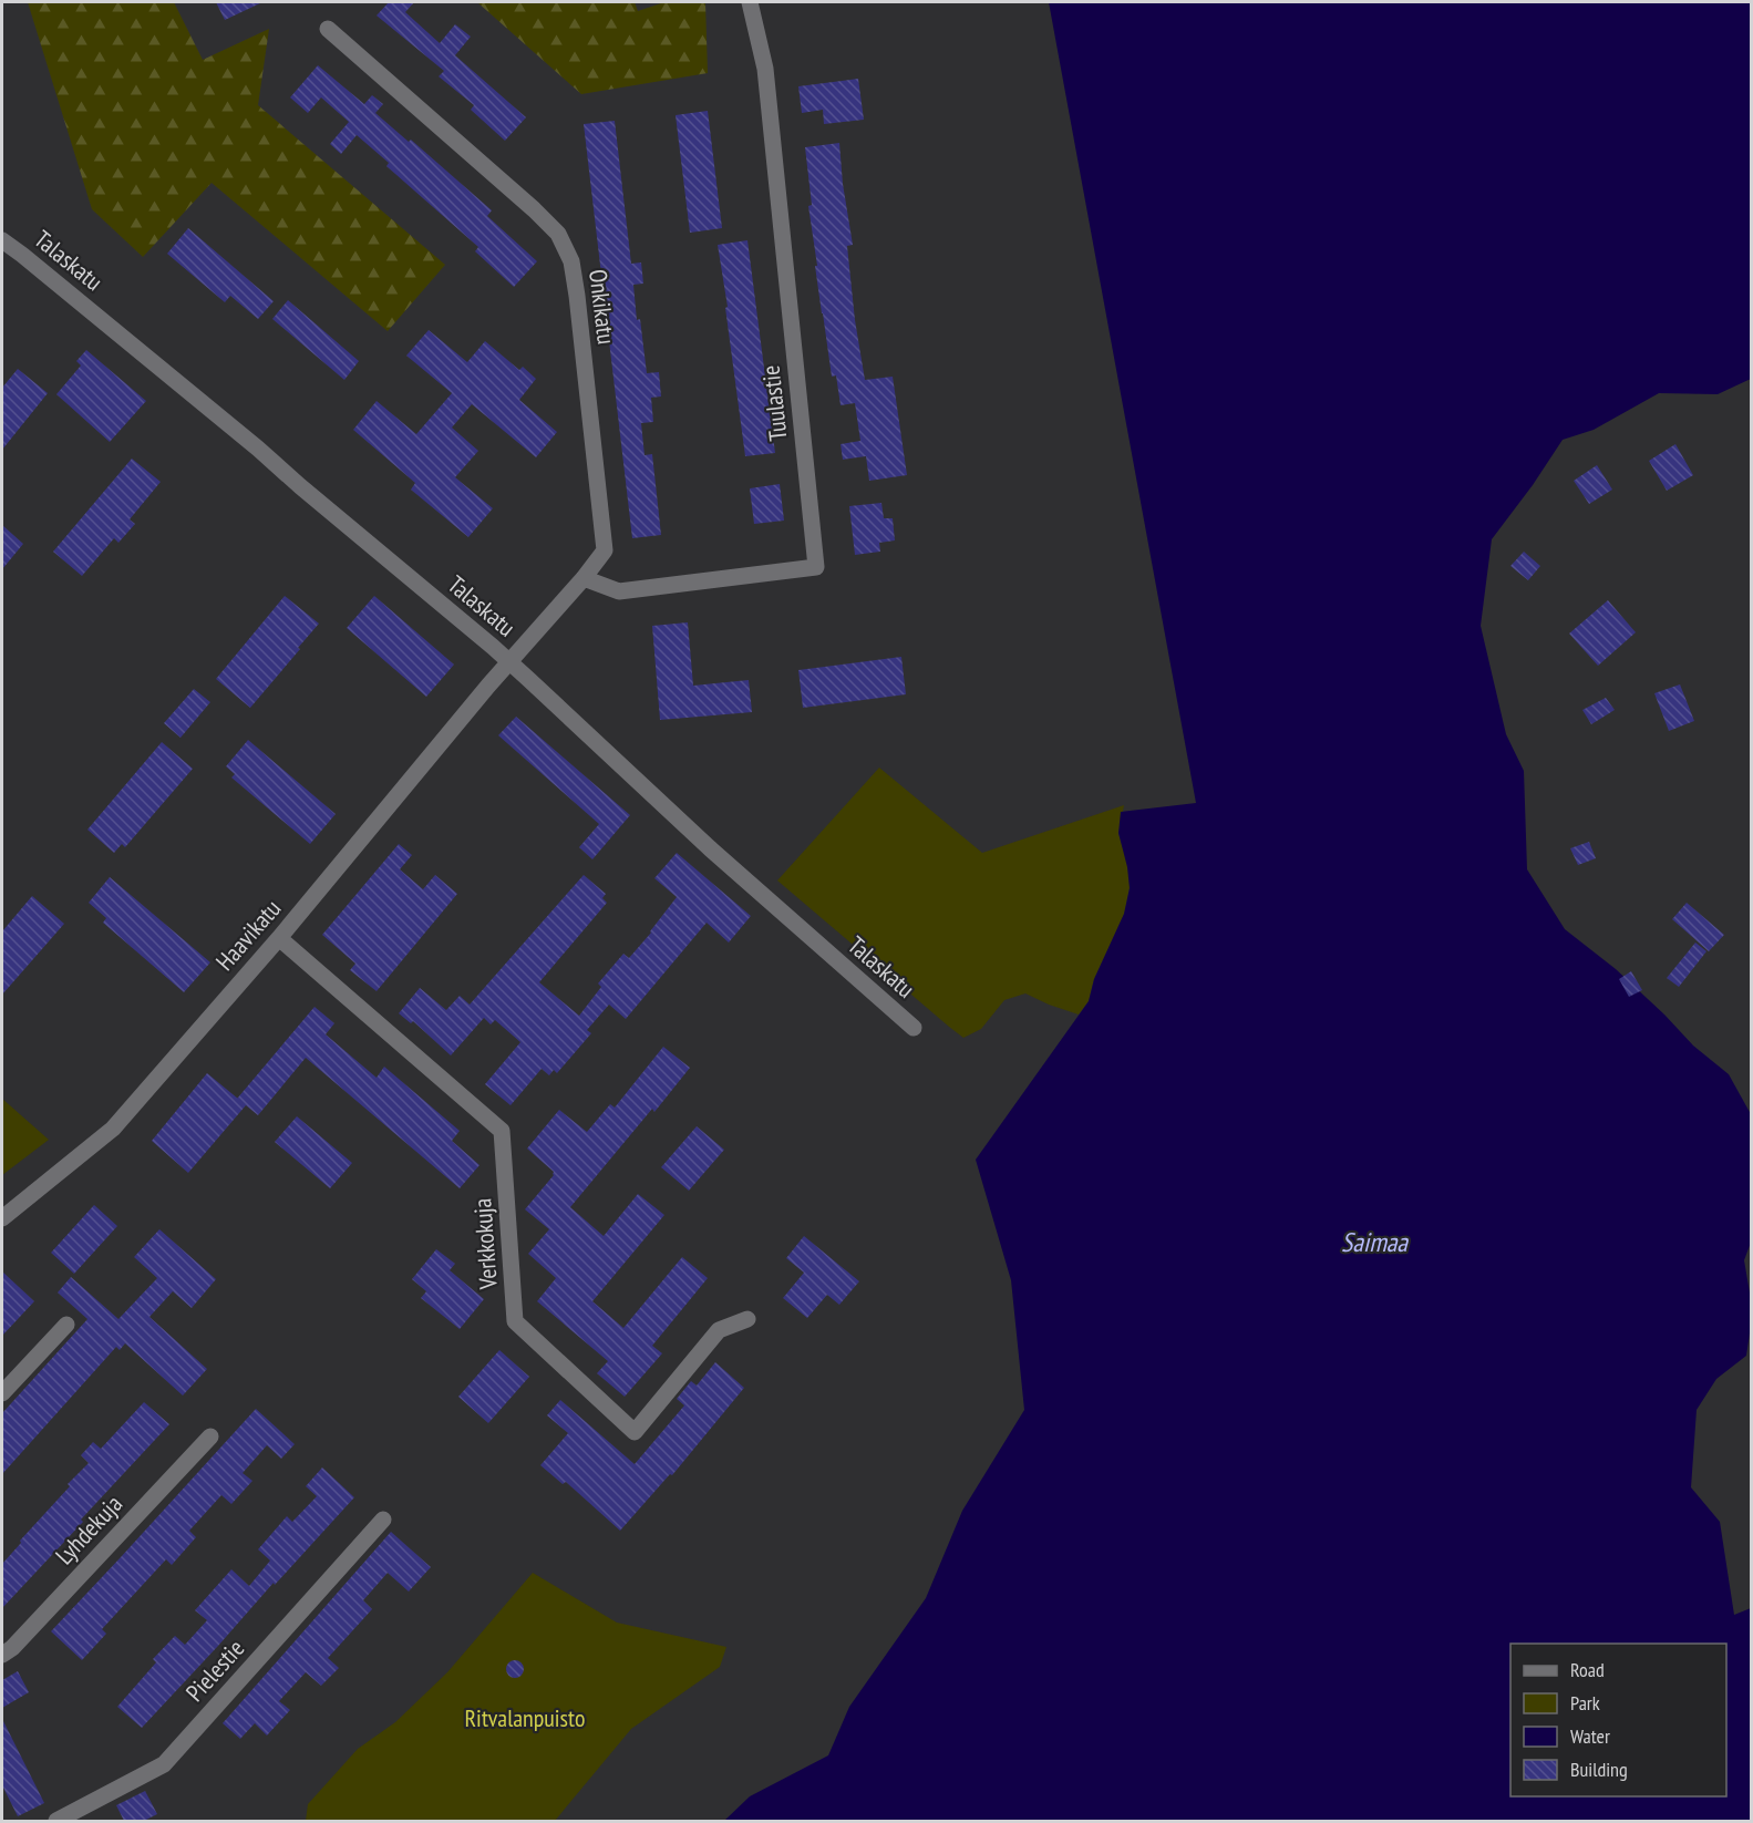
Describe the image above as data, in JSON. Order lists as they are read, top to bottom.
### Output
{
  "streets": {
    "street": [
      "Talaskatu",
      "Onkikatu",
      "Tuulastie",
      "Haavikatu",
      "Verkkokuja",
      "Lyhdekuja",
      "Pielestie"
    ]
  },
  "crossings": [
    ["Talaskatu", "Onkikatu"],
    ["Talaskatu", "Haavikatu"],
    ["Onkikatu", "Tuulastie"],
    ["Onkikatu", "Haavikatu"],
    ["Haavikatu", "Verkkokuja"]
  ],
  "water": ["Saimaa"],
  "parks": ["Ritvalanpuisto"],
  "legend": [
    "Road",
    "Park",
    "Water",
    "Building"
  ]
}
